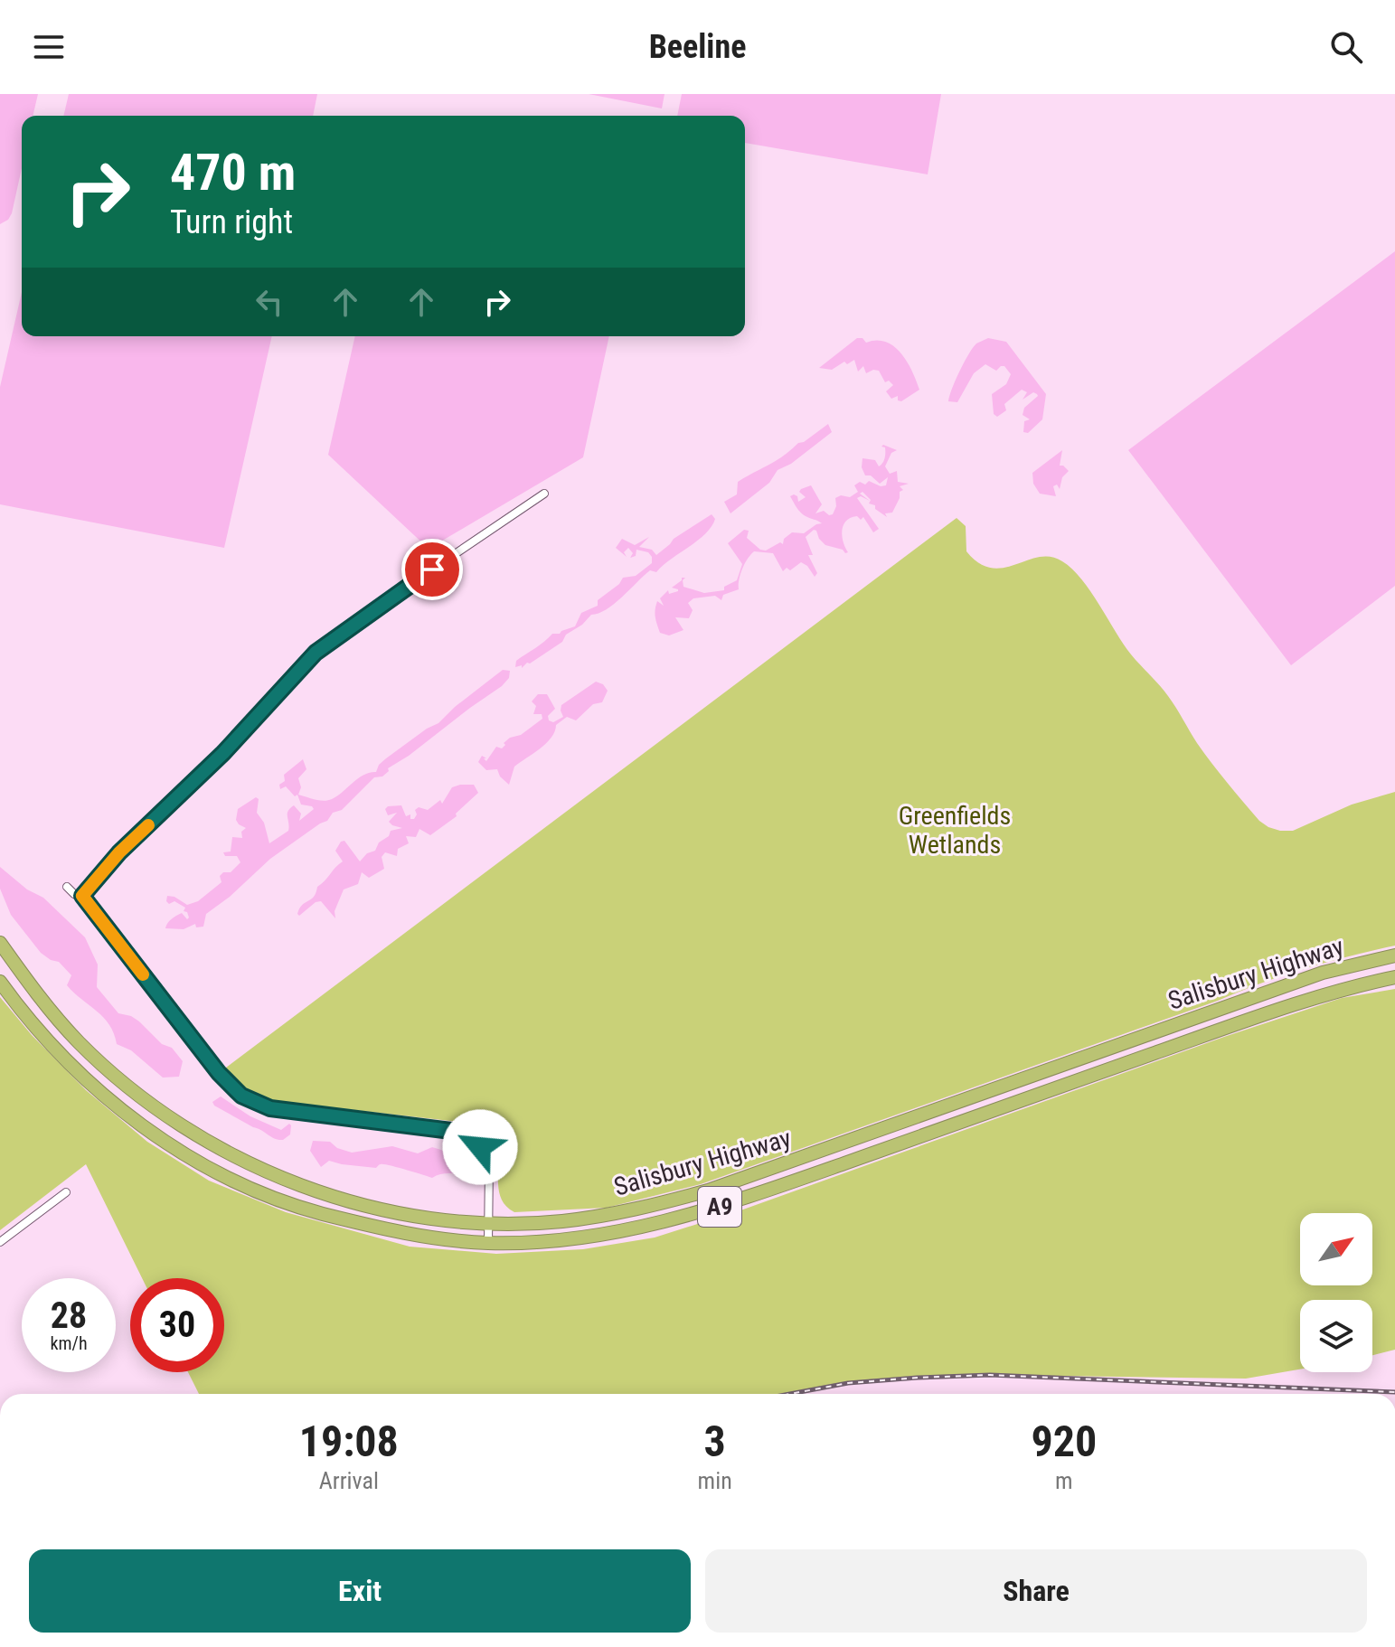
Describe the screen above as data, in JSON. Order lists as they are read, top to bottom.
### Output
{
  "streets": {
    "highway": ["Salisbury Highway", "A9"]
  },
  "parks": ["Greenfields Wetlands"],
  "north": "top right",
  "page": {
    "header": "Beeline",
    "turn": ["470 m", "Turn right"],
    "speed": "28 km/h",
    "limit": "30",
    "eta": [
      "19:08",
      "Arrival",
      "3",
      "min",
      "920",
      "m"
    ],
    "buttons": ["Exit", "Share"]
  }
}
